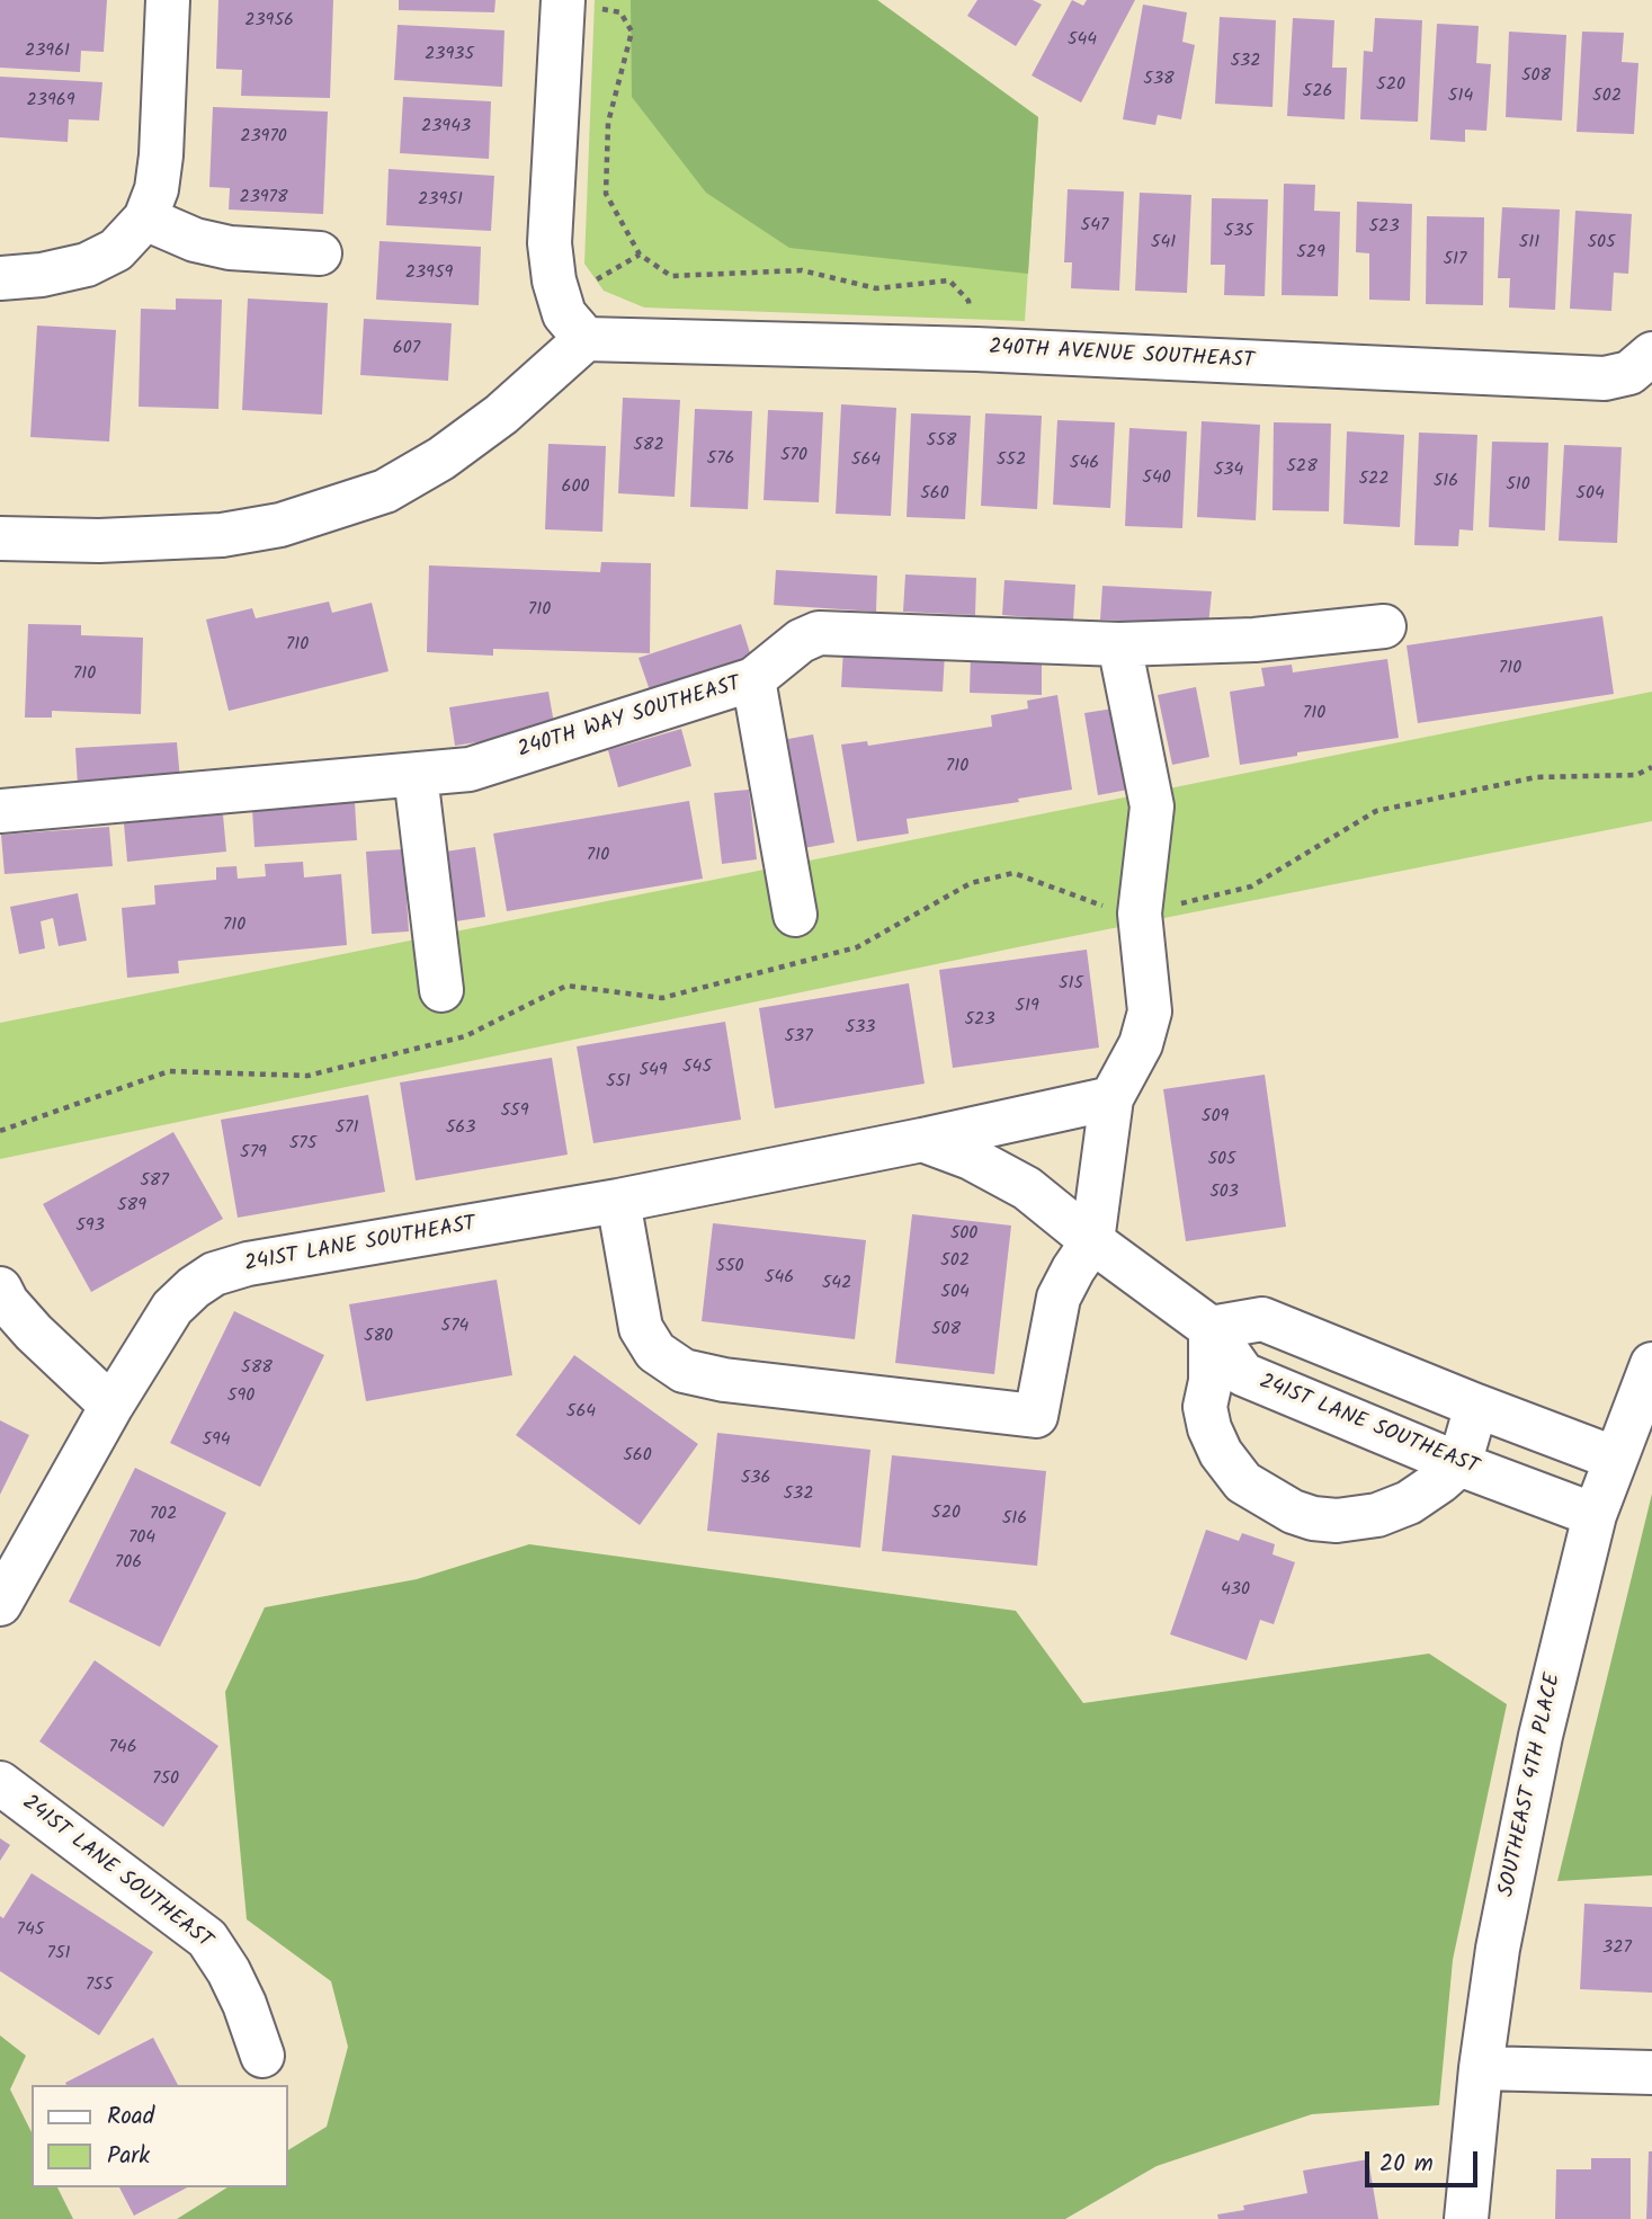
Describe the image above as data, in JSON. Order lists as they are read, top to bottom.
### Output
{
  "streets": {
    "street": [
      "240TH AVENUE SOUTHEAST",
      "240TH WAY SOUTHEAST",
      "241ST LANE SOUTHEAST",
      "SOUTHEAST 4TH PLACE"
    ]
  },
  "crossings": [
    ["241ST LANE SOUTHEAST", "SOUTHEAST 4TH PLACE"]
  ],
  "house_numbers": [
    "23956",
    "544",
    "23961",
    "23935",
    "532",
    "508",
    "538",
    "520",
    "526",
    "514",
    "502",
    "23969",
    "23943",
    "23970",
    "23978",
    "23951",
    "547",
    "523",
    "535",
    "541",
    "511",
    "505",
    "529",
    "517",
    "23959",
    "607",
    "558",
    "582",
    "570",
    "576",
    "564",
    "552",
    "546",
    "528",
    "534",
    "540",
    "522",
    "516",
    "510",
    "600",
    "560",
    "504",
    "710",
    "710",
    "710",
    "710",
    "710",
    "710",
    "710",
    "710",
    "515",
    "519",
    "523",
    "533",
    "537",
    "545",
    "549",
    "551",
    "559",
    "509",
    "571",
    "563",
    "575",
    "579",
    "505",
    "587",
    "503",
    "589",
    "593",
    "500",
    "502",
    "550",
    "546",
    "542",
    "504",
    "574",
    "508",
    "580",
    "588",
    "590",
    "564",
    "594",
    "560",
    "536",
    "532",
    "520",
    "702",
    "516",
    "704",
    "706",
    "430",
    "746",
    "750",
    "745",
    "327",
    "751",
    "755"
  ],
  "legend": ["Road", "Park"],
  "scale_bar": "20 m"
}
